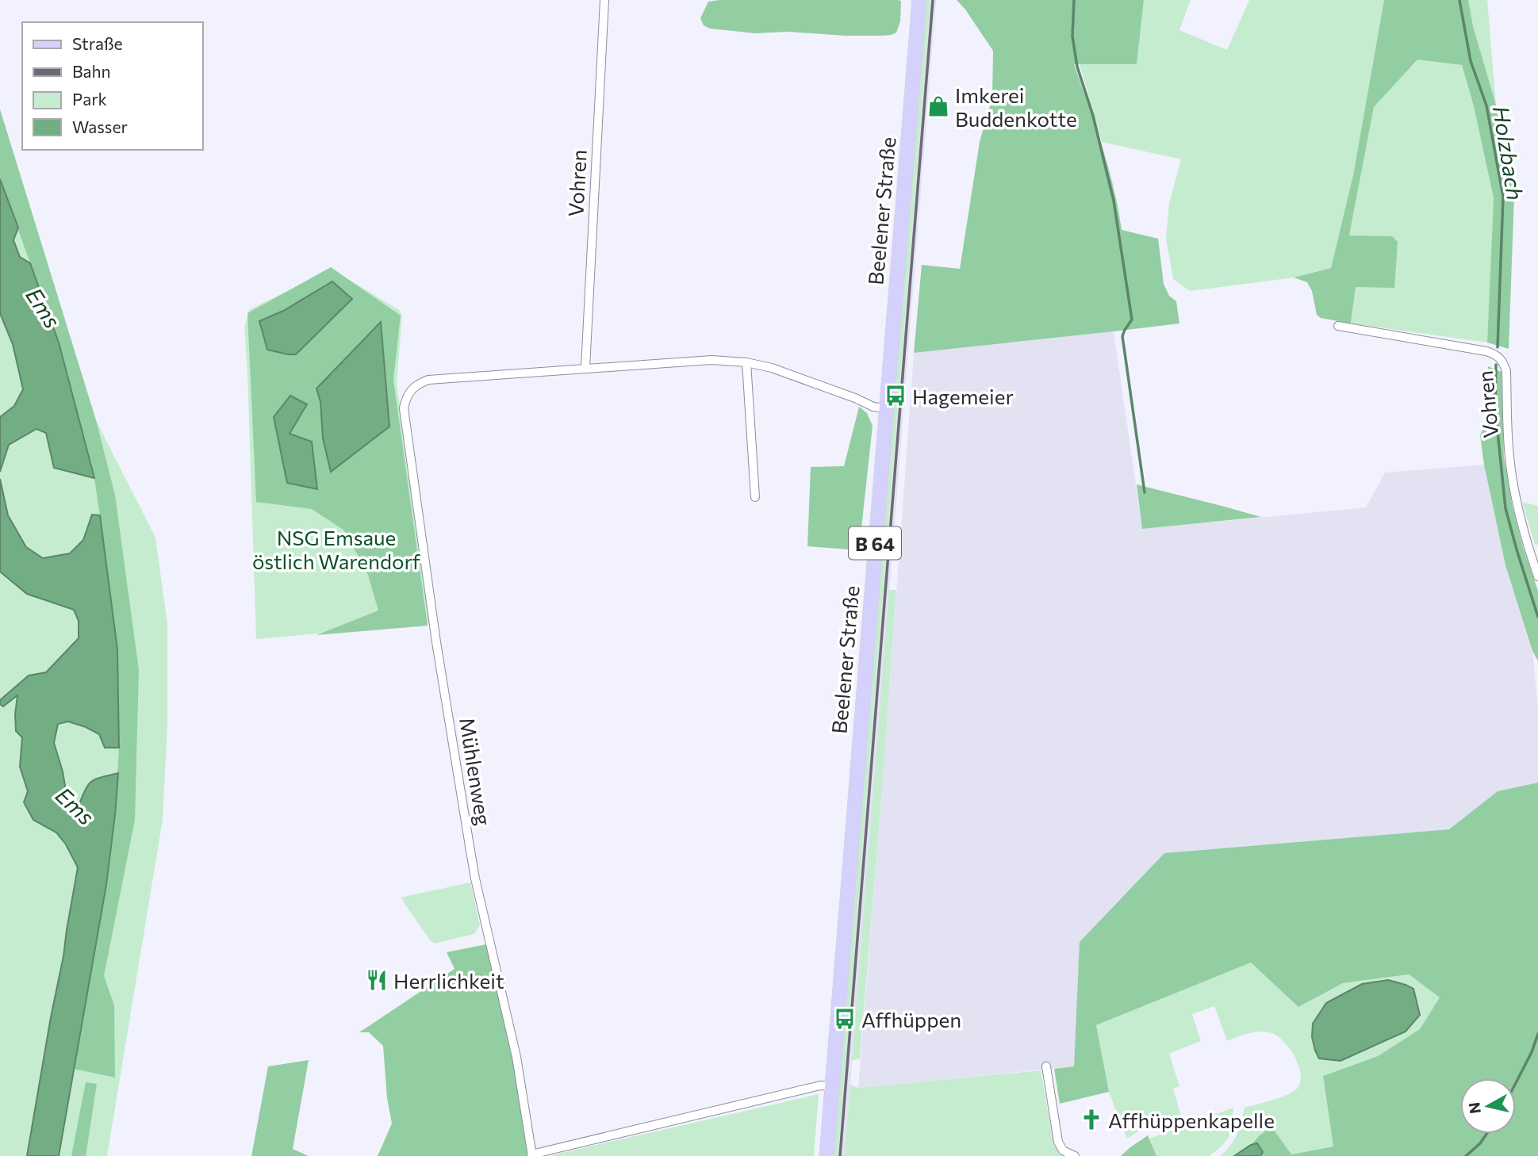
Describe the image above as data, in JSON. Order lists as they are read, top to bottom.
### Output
{
  "streets": {
    "main road": ["Beelener Straße", "B 64"],
    "street": ["Vohren", "Mühlenweg"]
  },
  "crossings": [
    ["Vohren", "Mühlenweg"]
  ],
  "water": ["Holzbach", "Ems"],
  "parks": ["NSG Emsaue östlich Warendorf"],
  "places": {
    "shop": ["Imkerei Buddenkotte"],
    "bus stop": ["Hagemeier", "Affhüppen"],
    "restaurant": ["Herrlichkeit"],
    "church": ["Affhüppenkapelle"]
  },
  "legend": [
    "Straße",
    "Bahn",
    "Park",
    "Wasser"
  ],
  "north": "left"
}
